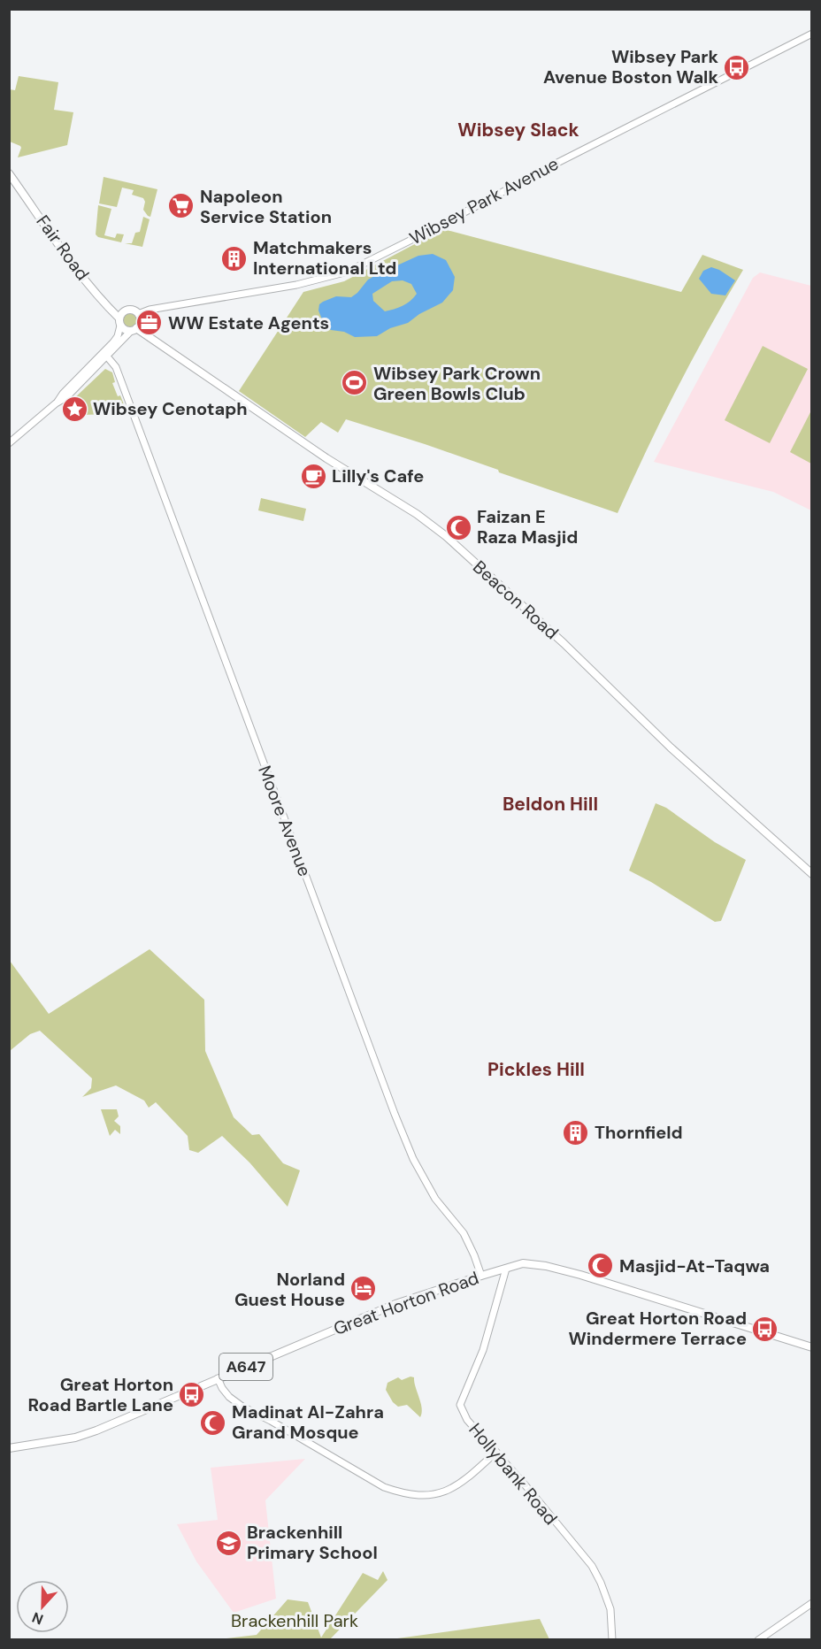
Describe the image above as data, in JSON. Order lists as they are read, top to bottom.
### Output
{
  "streets": {
    "main road": [
      "Fair Road",
      "Beacon Road",
      "Great Horton Road",
      "A647"
    ],
    "street": ["Wibsey Park Avenue", "Moore Avenue", "Hollybank Road"]
  },
  "crossings": [
    ["Wibsey Park Avenue", "Fair Road"],
    ["Wibsey Park Avenue", "Beacon Road"],
    ["Fair Road", "Beacon Road"],
    ["Moore Avenue", "Great Horton Road"],
    ["Great Horton Road", "Hollybank Road"]
  ],
  "districts": ["Wibsey Slack", "Beldon Hill", "Pickles Hill"],
  "parks": ["Brackenhill Park"],
  "places": {
    "bus stop": ["Wibsey Park Avenue Boston Walk", "Great Horton Road Windermere Terrace", "Great Horton Road Bartle Lane"],
    "supermarket": ["Napoleon Service Station"],
    "building": ["Matchmakers International Ltd", "Thornfield"],
    "office": ["WW Estate Agents"],
    "sports": ["Wibsey Park Crown Green Bowls Club"],
    "place": ["Wibsey Cenotaph"],
    "cafe": ["Lilly's Cafe"],
    "mosque": ["Faizan E Raza Masjid", "Masjid-At-Taqwa", "Madinat Al-Zahra Grand Mosque"],
    "hotel": ["Norland Guest House"],
    "school or university": ["Brackenhill Primary School"]
  },
  "north": "bottom"
}
